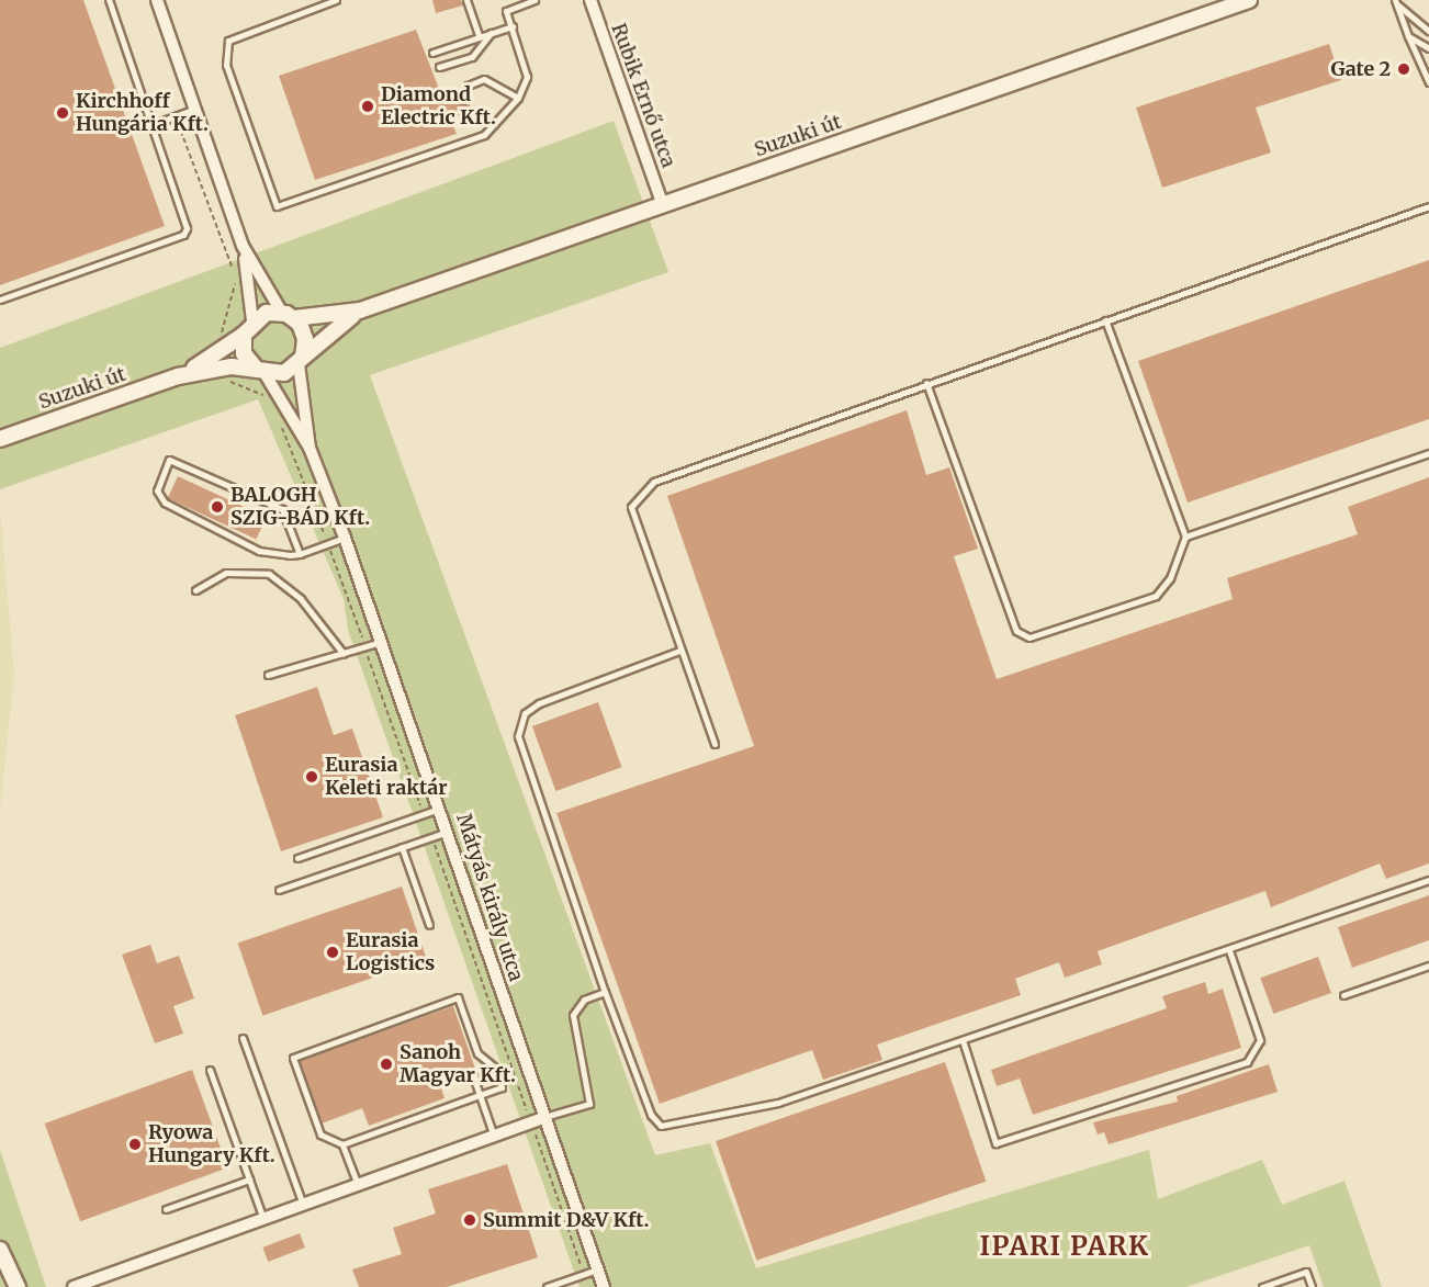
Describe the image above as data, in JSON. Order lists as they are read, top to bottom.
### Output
{
  "streets": {
    "main road": ["Suzuki út"],
    "street": ["Rubik Ernő utca", "Mátyás király utca"]
  },
  "crossings": [
    ["Rubik Ernő utca", "Suzuki út"]
  ],
  "districts": ["IPARI PARK"],
  "places": [
    "Gate 2",
    "Diamond Electric Kft.",
    "Kirchhoff Hungária Kft.",
    "BALOGH SZIG-BÁD Kft.",
    "Eurasia Keleti raktár",
    "Eurasia Logistics",
    "Sanoh Magyar Kft.",
    "Ryowa Hungary Kft.",
    "Summit D&V Kft."
  ]
}
